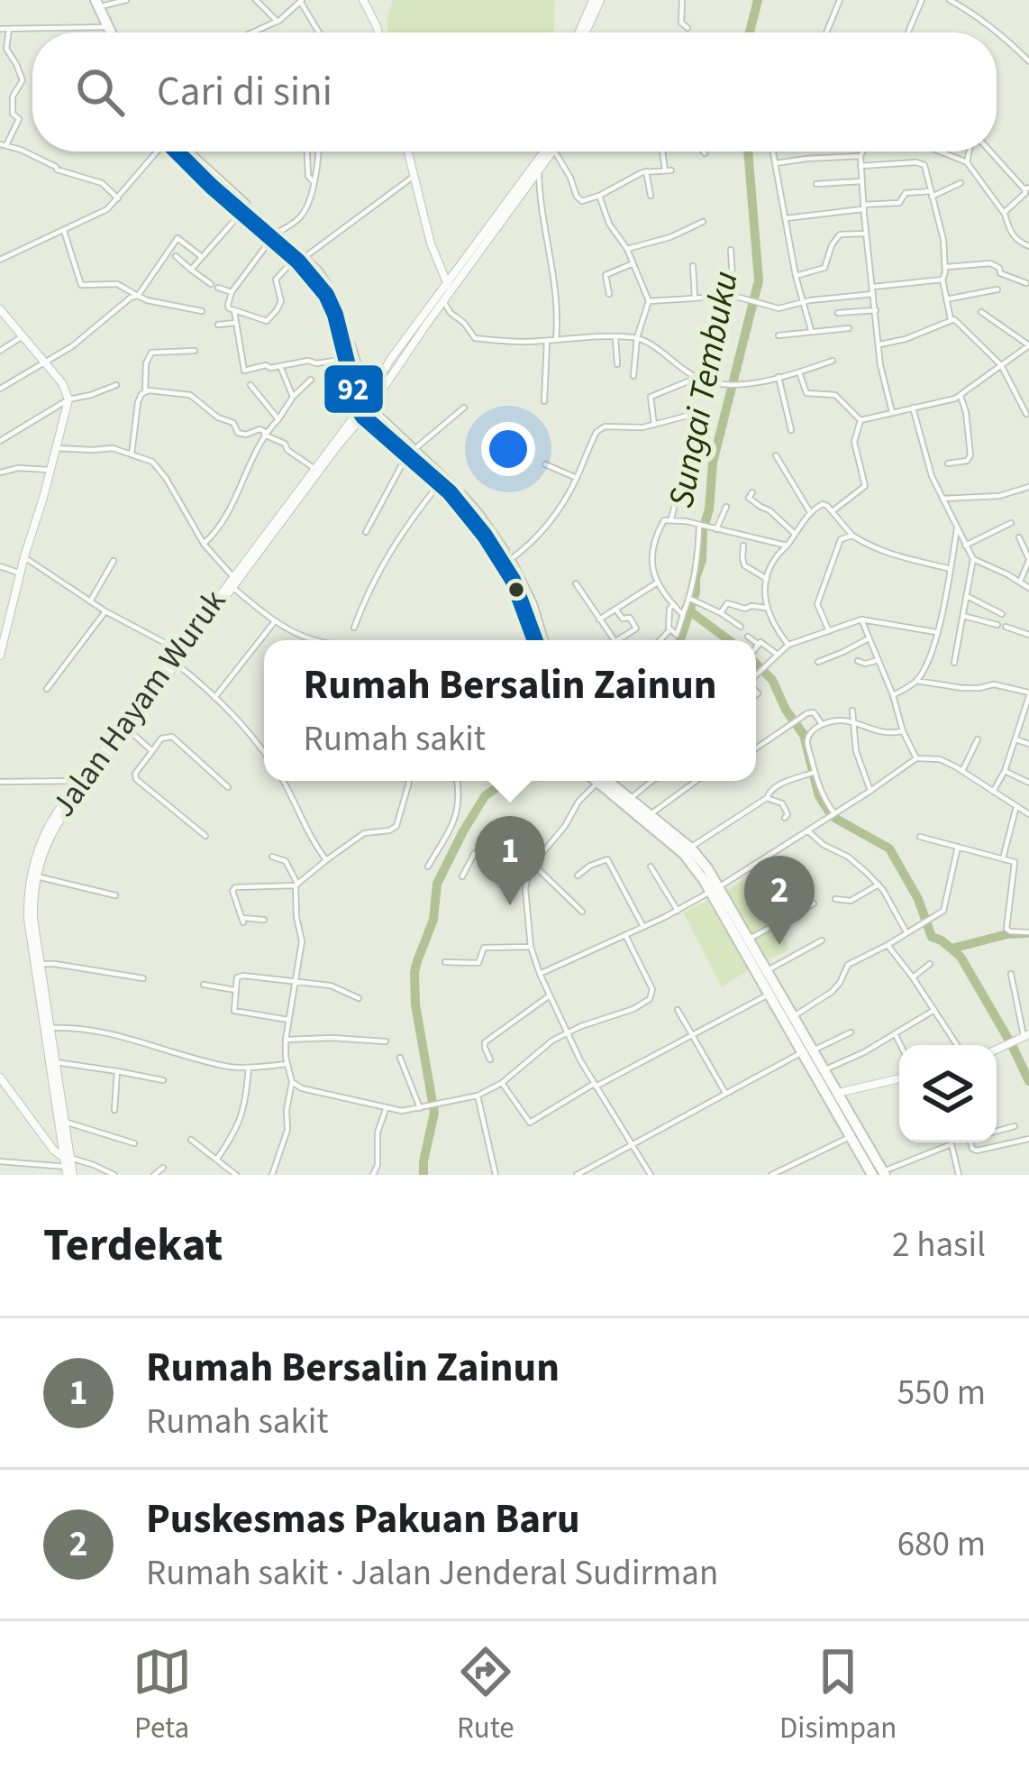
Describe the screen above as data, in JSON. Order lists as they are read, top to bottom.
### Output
{
  "streets": {
    "main road": ["Jalan Hayam Wuruk"]
  },
  "water": ["Sungai Tembuku"],
  "lines": ["transit line 92"],
  "page": {
    "search": "Cari di sini",
    "popup": ["Rumah Bersalin Zainun", "Rumah sakit"],
    "pins": ["1", "2"],
    "heading": ["Terdekat", "2 hasil"],
    "list": [
      {
        "mark": "1",
        "name": "Rumah Bersalin Zainun",
        "note": "Rumah sakit",
        "value": "550 m"
      },
      {
        "mark": "2",
        "name": "Puskesmas Pakuan Baru",
        "note": "Rumah sakit · Jalan Jenderal Sudirman",
        "value": "680 m"
      }
    ],
    "nav": ["Peta", "Rute", "Disimpan"]
  }
}
